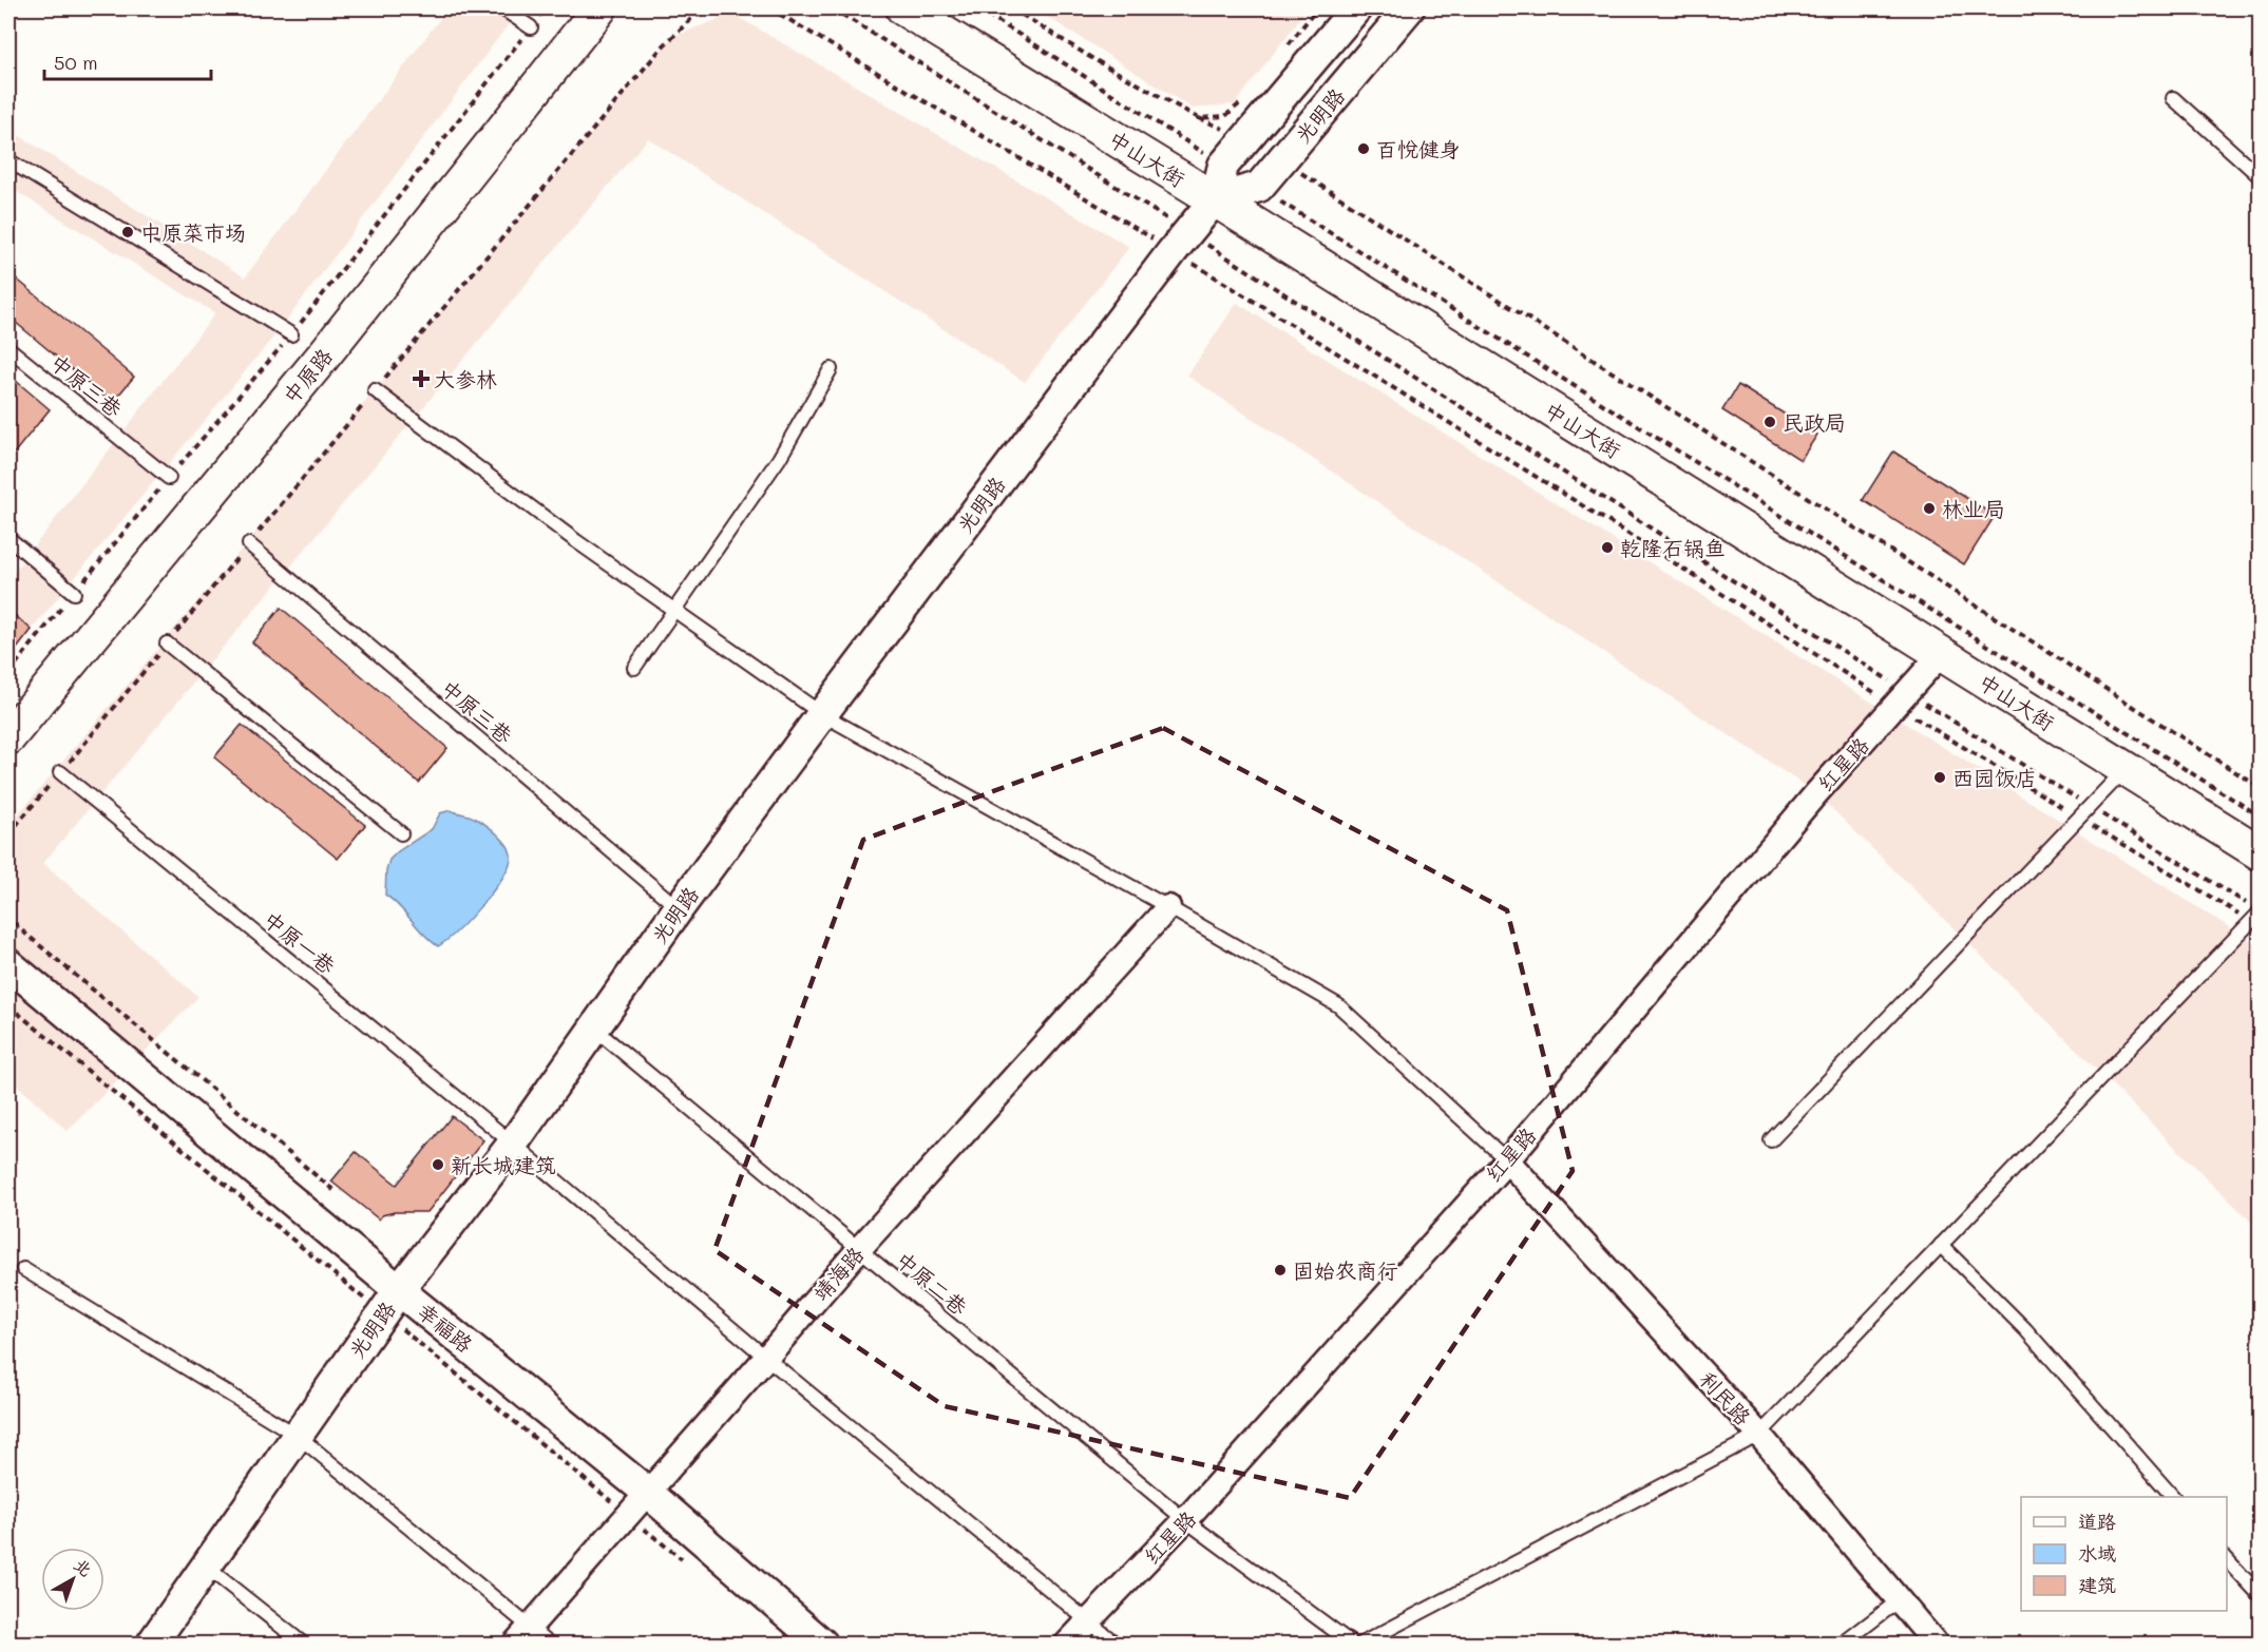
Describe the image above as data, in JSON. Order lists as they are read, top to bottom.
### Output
{
  "streets": {
    "main road": ["中山大街", "中原路"],
    "street": [
      "光明路",
      "红星路",
      "靖海路",
      "幸福路",
      "利民路"
    ],
    "lane": ["中原三巷", "中原一巷", "中原二巷"]
  },
  "crossings": [
    ["光明路", "中山大街"],
    ["光明路", "中原三巷"],
    ["光明路", "中原一巷"],
    ["光明路", "中原二巷"],
    ["光明路", "幸福路"],
    ["中山大街", "红星路"],
    ["红星路", "中原一巷"],
    ["红星路", "中原二巷"],
    ["红星路", "利民路"],
    ["中原一巷", "靖海路"],
    ["靖海路", "中原二巷"],
    ["靖海路", "幸福路"]
  ],
  "places": {
    "other": [
      "百悦健身",
      "中原菜市场",
      "民政局",
      "林业局",
      "乾隆石锅鱼",
      "西园饭店",
      "新长城建筑",
      "固始农商行"
    ],
    "health": ["大参林"]
  },
  "legend": ["道路", "水域", "建筑"],
  "scale_bar": "50 m",
  "north": "top right"
}
